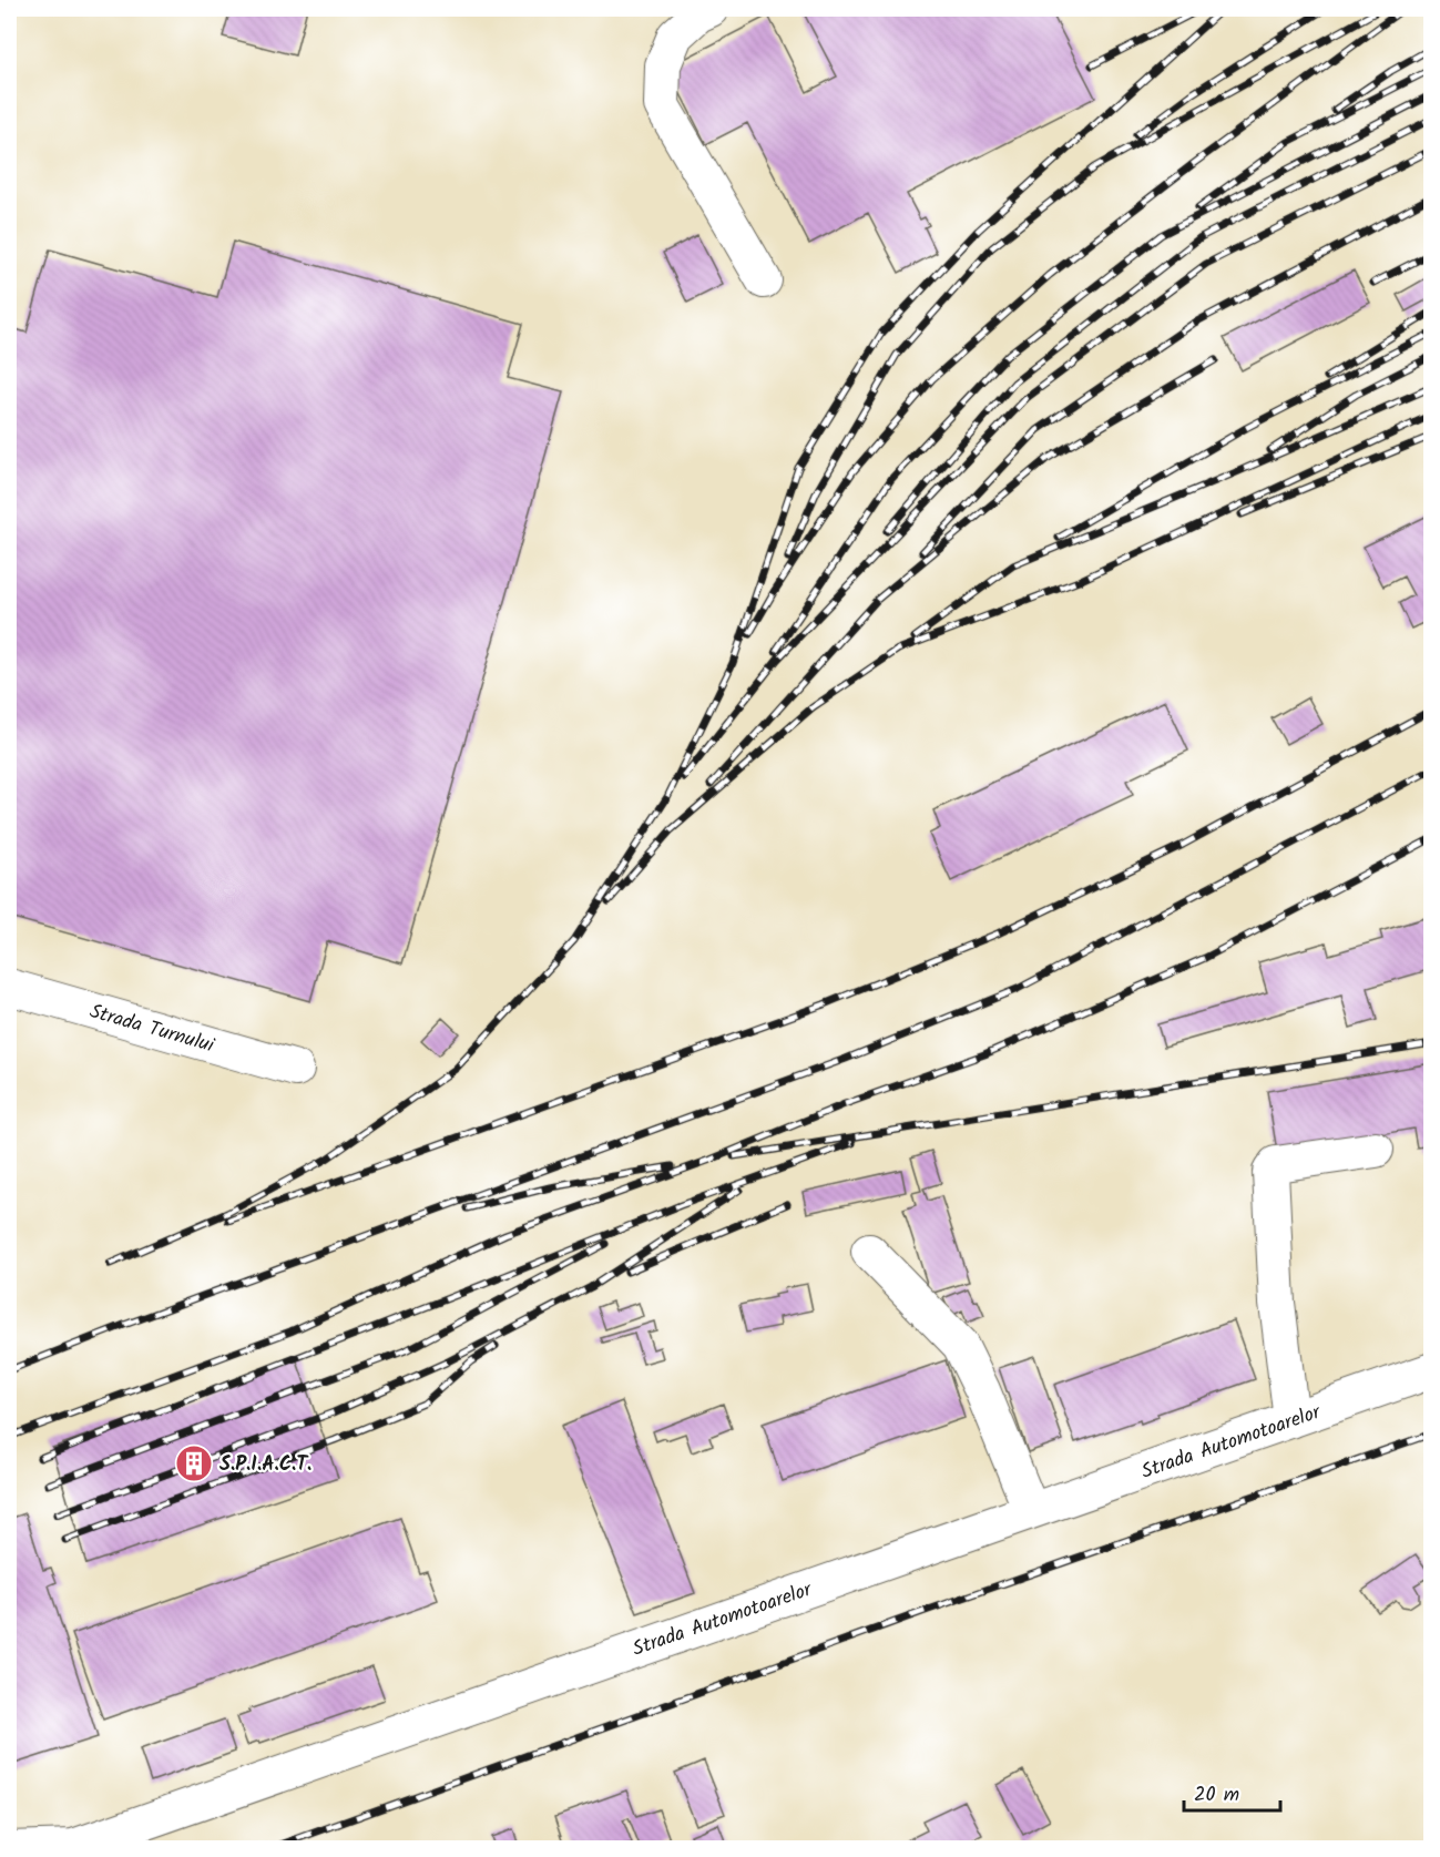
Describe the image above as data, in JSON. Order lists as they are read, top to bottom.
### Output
{
  "streets": {
    "street": ["Strada Turnului", "Strada Automotoarelor"]
  },
  "places": {
    "building": ["S.P.I.A.C.T."]
  },
  "scale_bar": "20 m"
}
